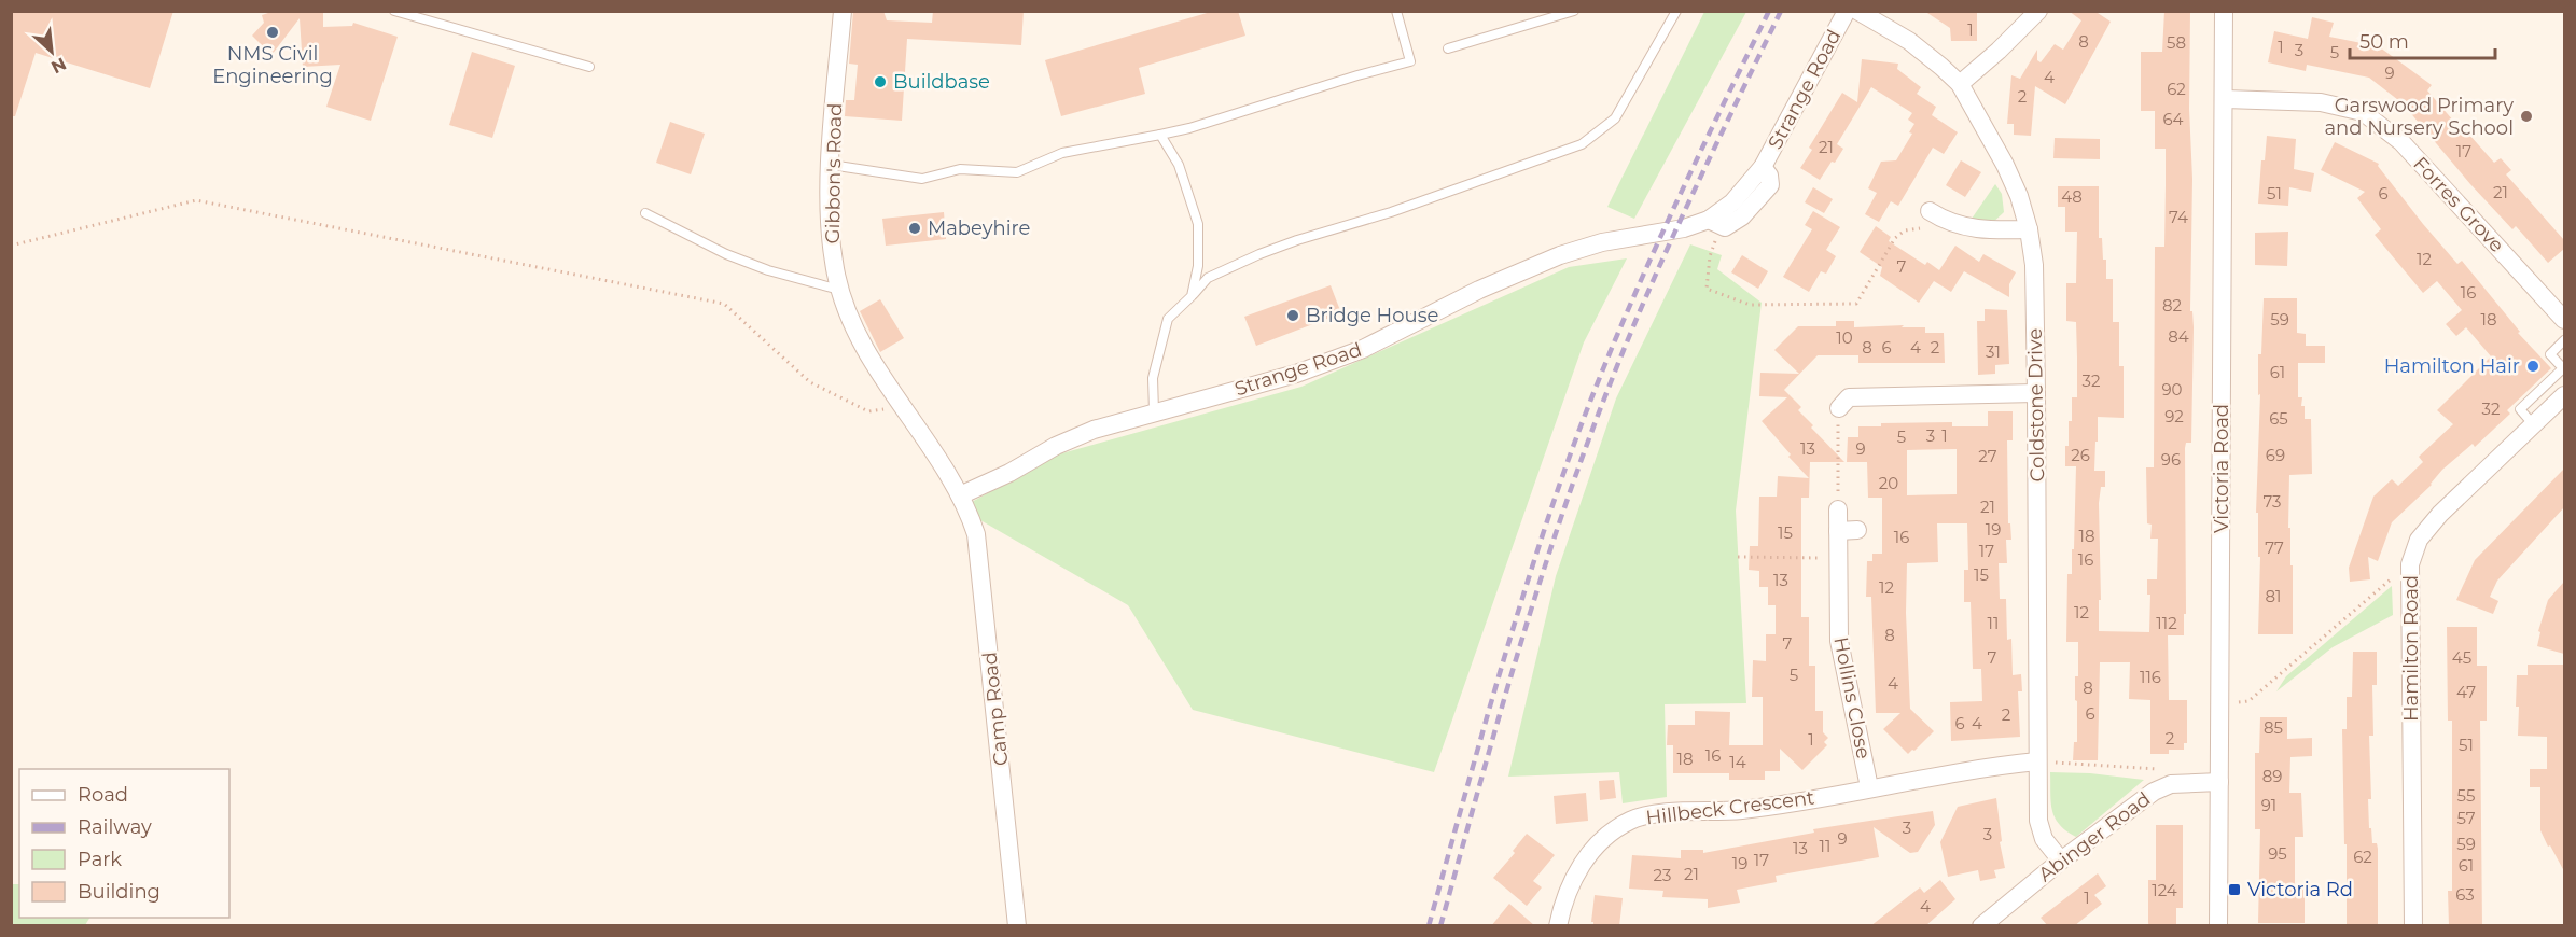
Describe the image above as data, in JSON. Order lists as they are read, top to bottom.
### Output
{
  "streets": {
    "street": [
      "Strange Road",
      "Gibbon's Road",
      "Forres Grove",
      "Coldstone Drive",
      "Victoria Road",
      "Hamilton Road",
      "Hollins Close",
      "Camp Road",
      "Hillbeck Crescent",
      "Abinger Road"
    ]
  },
  "crossings": [
    ["Strange Road", "Gibbon's Road"],
    ["Strange Road", "Camp Road"],
    ["Gibbon's Road", "Camp Road"],
    ["Forres Grove", "Victoria Road"],
    ["Coldstone Drive", "Hillbeck Crescent"],
    ["Coldstone Drive", "Abinger Road"],
    ["Victoria Road", "Abinger Road"],
    ["Hollins Close", "Hillbeck Crescent"]
  ],
  "places": {
    "other": [
      "NMS Civil Engineering",
      "Buildbase",
      "Garswood Primary and Nursery School",
      "Mabeyhire",
      "Bridge House",
      "Hamilton Hair"
    ],
    "transit": ["Victoria Rd"]
  },
  "house_numbers": [
    "1",
    "8",
    "58",
    "1",
    "3",
    "5",
    "9",
    "4",
    "62",
    "2",
    "64",
    "21",
    "17",
    "21",
    "51",
    "6",
    "48",
    "74",
    "12",
    "7",
    "16",
    "82",
    "59",
    "18",
    "84",
    "10",
    "8",
    "6",
    "4",
    "2",
    "31",
    "61",
    "32",
    "90",
    "32",
    "92",
    "65",
    "3",
    "1",
    "5",
    "13",
    "9",
    "26",
    "69",
    "27",
    "96",
    "20",
    "73",
    "21",
    "19",
    "15",
    "18",
    "16",
    "77",
    "17",
    "16",
    "15",
    "13",
    "12",
    "81",
    "12",
    "11",
    "112",
    "8",
    "7",
    "7",
    "45",
    "5",
    "116",
    "4",
    "8",
    "47",
    "6",
    "2",
    "6",
    "4",
    "85",
    "2",
    "1",
    "51",
    "16",
    "18",
    "14",
    "89",
    "55",
    "91",
    "57",
    "3",
    "3",
    "9",
    "59",
    "11",
    "13",
    "95",
    "62",
    "17",
    "19",
    "61",
    "21",
    "23",
    "124",
    "63",
    "1",
    "4"
  ],
  "legend": [
    "Road",
    "Railway",
    "Park",
    "Building"
  ],
  "scale_bar": "50 m",
  "north": "bottom right"
}
